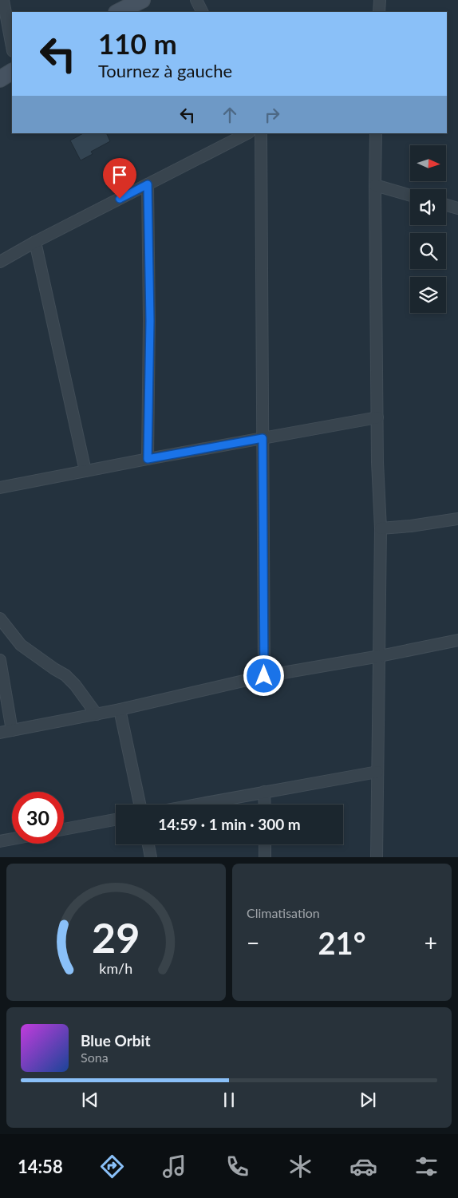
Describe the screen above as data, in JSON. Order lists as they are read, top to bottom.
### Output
{
  "north": "right",
  "page": {
    "turn": ["110 m", "Tournez à gauche"],
    "limit": "30",
    "trip": "14:59 · 1 min · 300 m",
    "tile": "Climatisation",
    "heat": ["−", "21°", "+"],
    "song": ["Blue Orbit", "Sona"],
    "tabs": "14:58",
    "gauge": ["29", "km/h"]
  }
}
